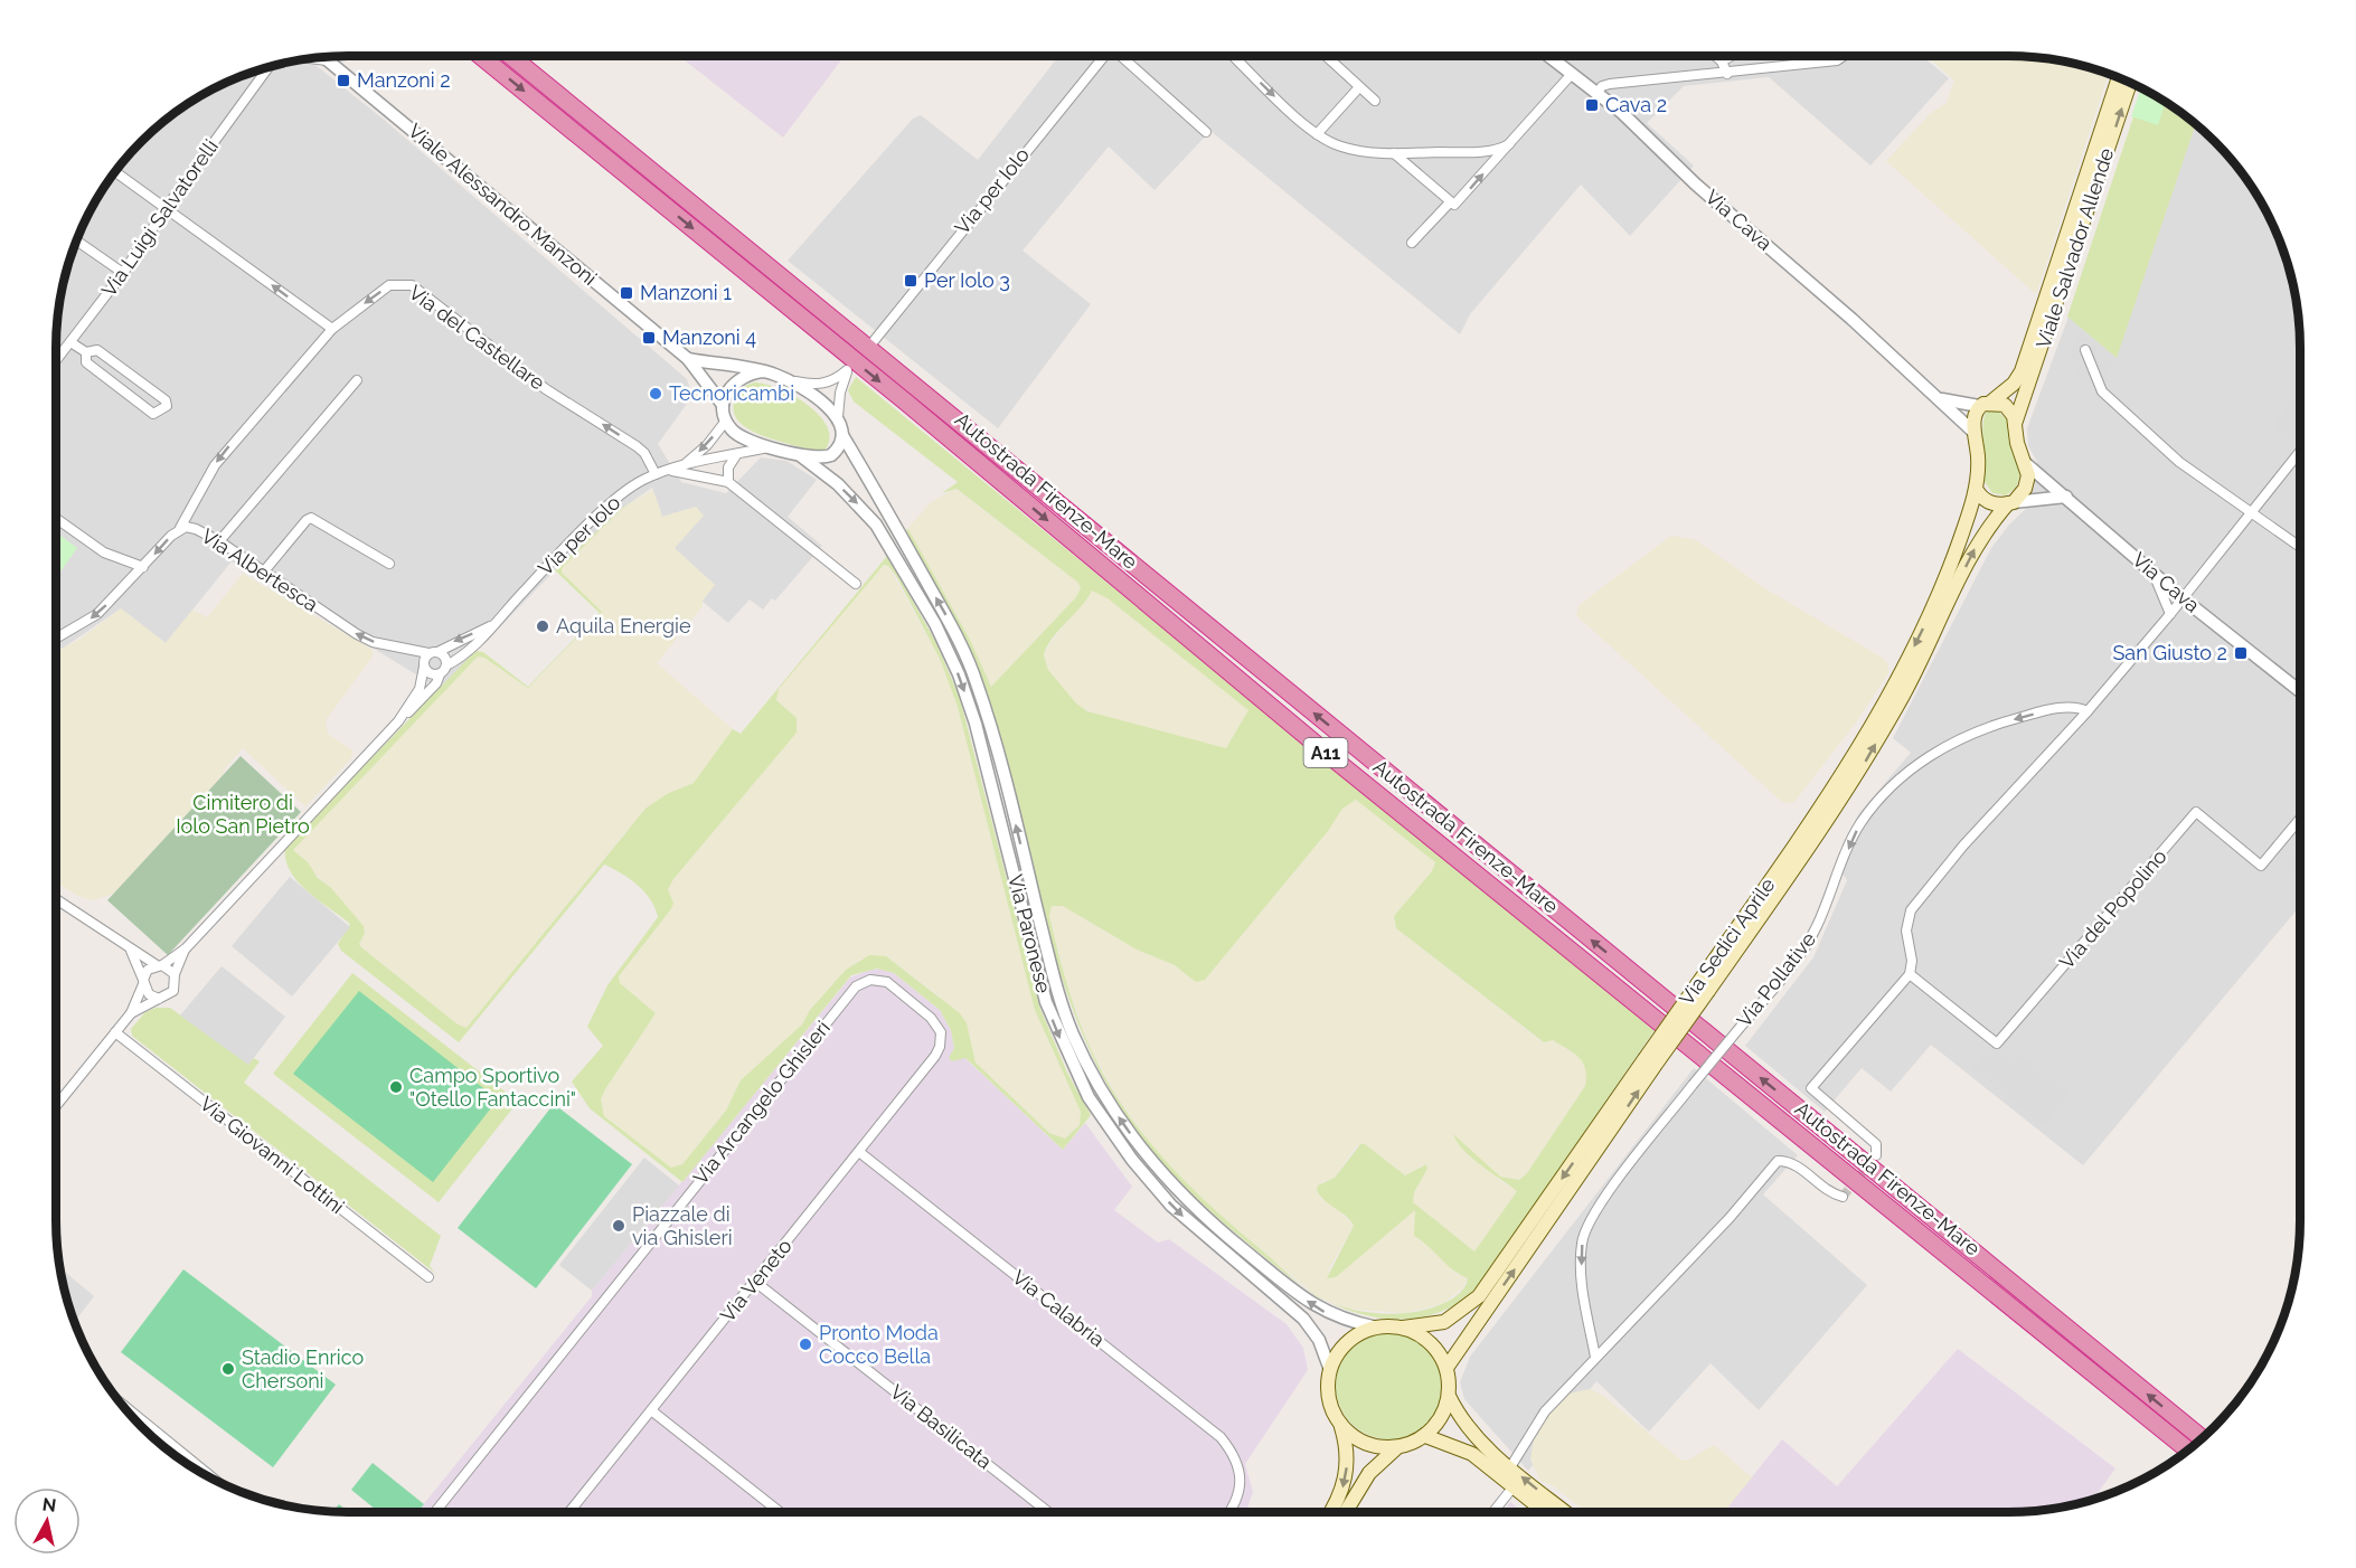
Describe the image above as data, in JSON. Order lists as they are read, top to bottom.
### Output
{
  "streets": {
    "highway": ["Autostrada Firenze-Mare", "A11"],
    "main road": ["Viale Salvador Allende", "Via Sedici Aprile"],
    "street": [
      "Via per Iolo",
      "Viale Alessandro Manzoni",
      "Via Luigi Salvatorelli",
      "Via Cava",
      "Via del Castellare",
      "Via Albertesca",
      "Via del Popolino",
      "Via Paronese",
      "Via Pollative",
      "Via Arcangelo Ghisleri",
      "Via Giovanni Lottini",
      "Via Veneto",
      "Via Calabria",
      "Via Basilicata"
    ]
  },
  "crossings": [
    ["Via per Iolo", "Via del Castellare"],
    ["Via per Iolo", "Via Albertesca"],
    ["Viale Alessandro Manzoni", "Via Luigi Salvatorelli"],
    ["Via Cava", "Via Sedici Aprile"],
    ["Viale Salvador Allende", "Via Sedici Aprile"],
    ["Via del Castellare", "Via Albertesca"],
    ["Via Paronese", "Via Sedici Aprile"],
    ["Via Arcangelo Ghisleri", "Via Veneto"],
    ["Via Veneto", "Via Calabria"],
    ["Via Veneto", "Via Basilicata"]
  ],
  "one_way": ["Via Albertesca", "Via Pollative"],
  "parks": ["Cimitero di Iolo San Pietro"],
  "places": {
    "transit": [
      "Manzoni 2",
      "Cava 2",
      "Per Iolo 3",
      "Manzoni 1",
      "Manzoni 4",
      "San Giusto 2"
    ],
    "other": [
      "Tecnoricambi",
      "Aquila Energie",
      "Campo Sportivo \"Otello Fantaccini\"",
      "Piazzale di via Ghisleri",
      "Pronto Moda Cocco Bella",
      "Stadio Enrico Chersoni"
    ]
  },
  "north": "top"
}
